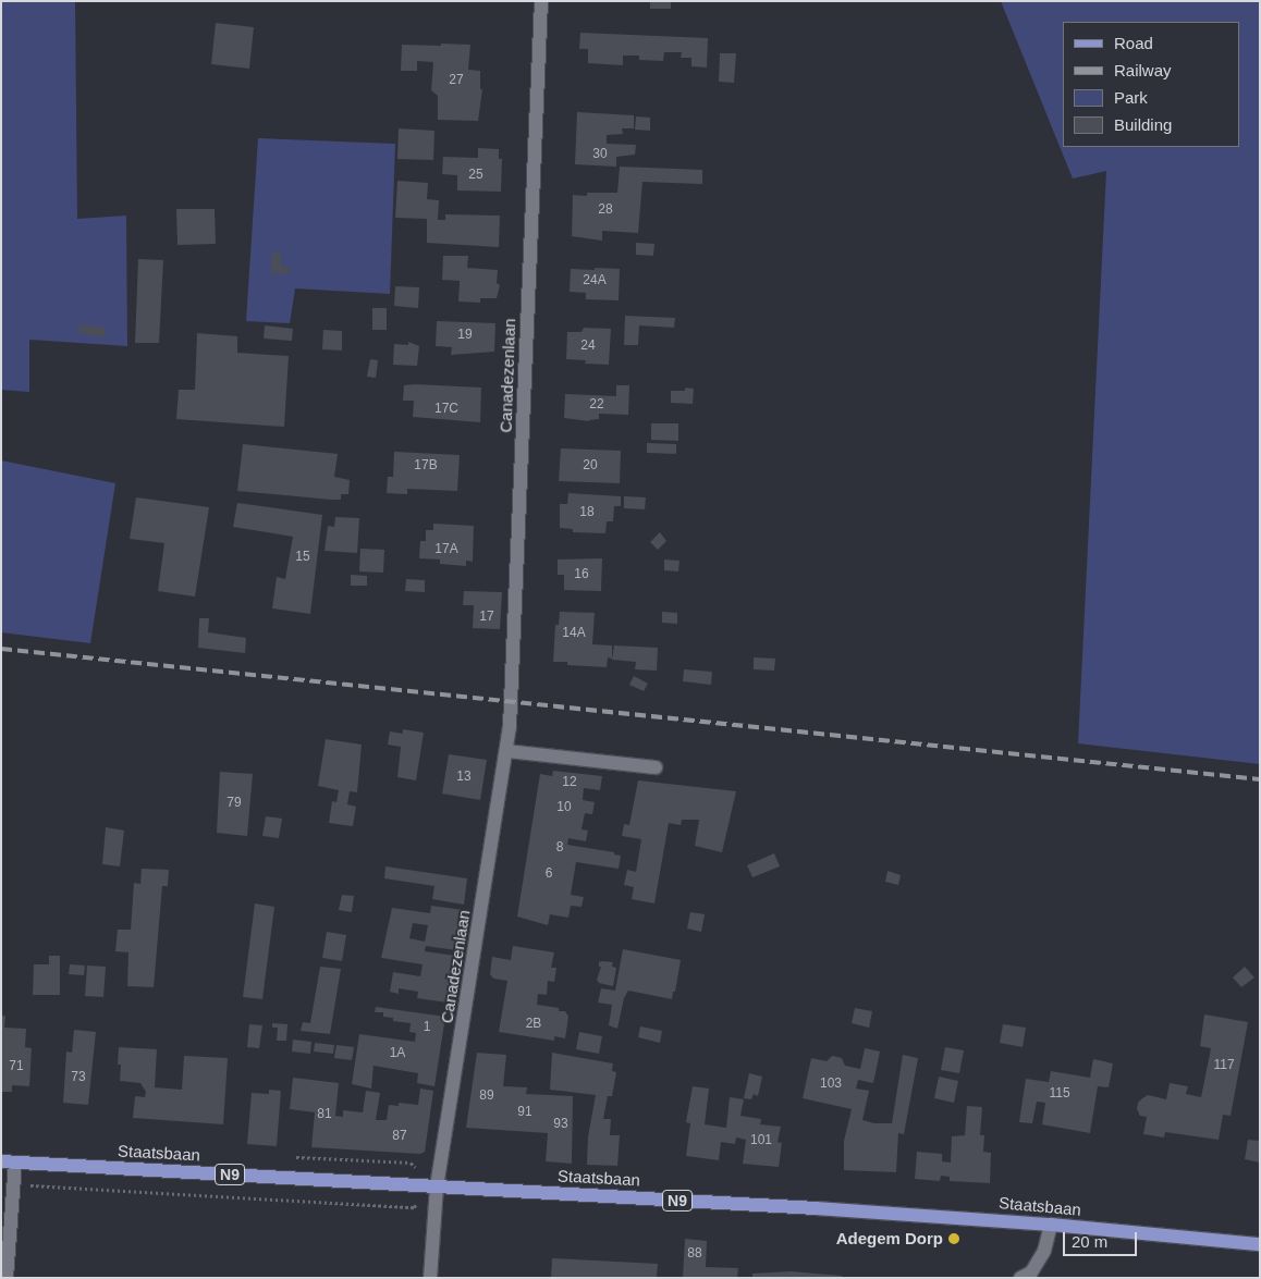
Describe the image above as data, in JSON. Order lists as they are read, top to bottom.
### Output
{
  "streets": {
    "main road": ["Staatsbaan", "N9"],
    "street": ["Canadezenlaan"]
  },
  "crossings": [
    ["Canadezenlaan", "Staatsbaan"]
  ],
  "places": ["Adegem Dorp"],
  "house_numbers": [
    "27",
    "30",
    "25",
    "28",
    "24A",
    "19",
    "24",
    "22",
    "17C",
    "17B",
    "20",
    "18",
    "17A",
    "15",
    "16",
    "17",
    "14A",
    "13",
    "12",
    "79",
    "10",
    "8",
    "6",
    "2B",
    "1",
    "1A",
    "117",
    "71",
    "73",
    "103",
    "115",
    "89",
    "91",
    "81",
    "93",
    "87",
    "101",
    "88"
  ],
  "legend": [
    "Road",
    "Railway",
    "Park",
    "Building"
  ],
  "scale_bar": "20 m"
}
